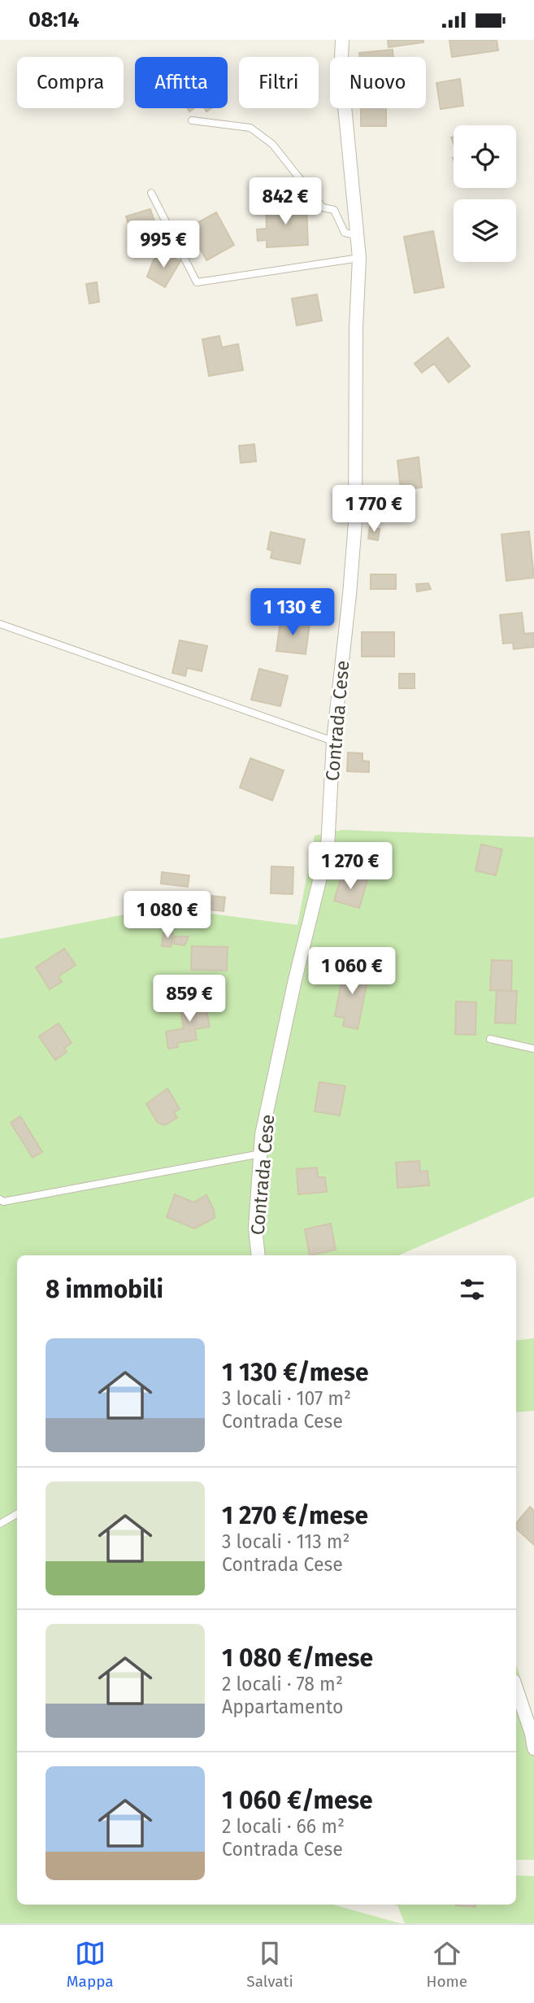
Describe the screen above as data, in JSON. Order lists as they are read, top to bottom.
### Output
{
  "streets": {
    "street": ["Contrada Cese"]
  },
  "page": {
    "status": "08:14",
    "chip": [
      "Compra",
      "Affitta",
      "Filtri",
      "Nuovo"
    ],
    "price": [
      "842 €",
      "995 €",
      "1 770 €",
      "1 130 €",
      "1 270 €",
      "1 080 €",
      "1 060 €",
      "859 €"
    ],
    "heading": "8 immobili",
    "list": [
      {
        "name": "1 130 €/mese",
        "note": "3 locali · 107 m² · Contrada Cese"
      },
      {
        "name": "1 270 €/mese",
        "note": "3 locali · 113 m² · Contrada Cese"
      },
      {
        "name": "1 080 €/mese",
        "note": "2 locali · 78 m² · Appartamento"
      },
      {
        "name": "1 060 €/mese",
        "note": "2 locali · 66 m² · Contrada Cese"
      }
    ],
    "tabs": ["Mappa", "Salvati", "Home"]
  }
}
